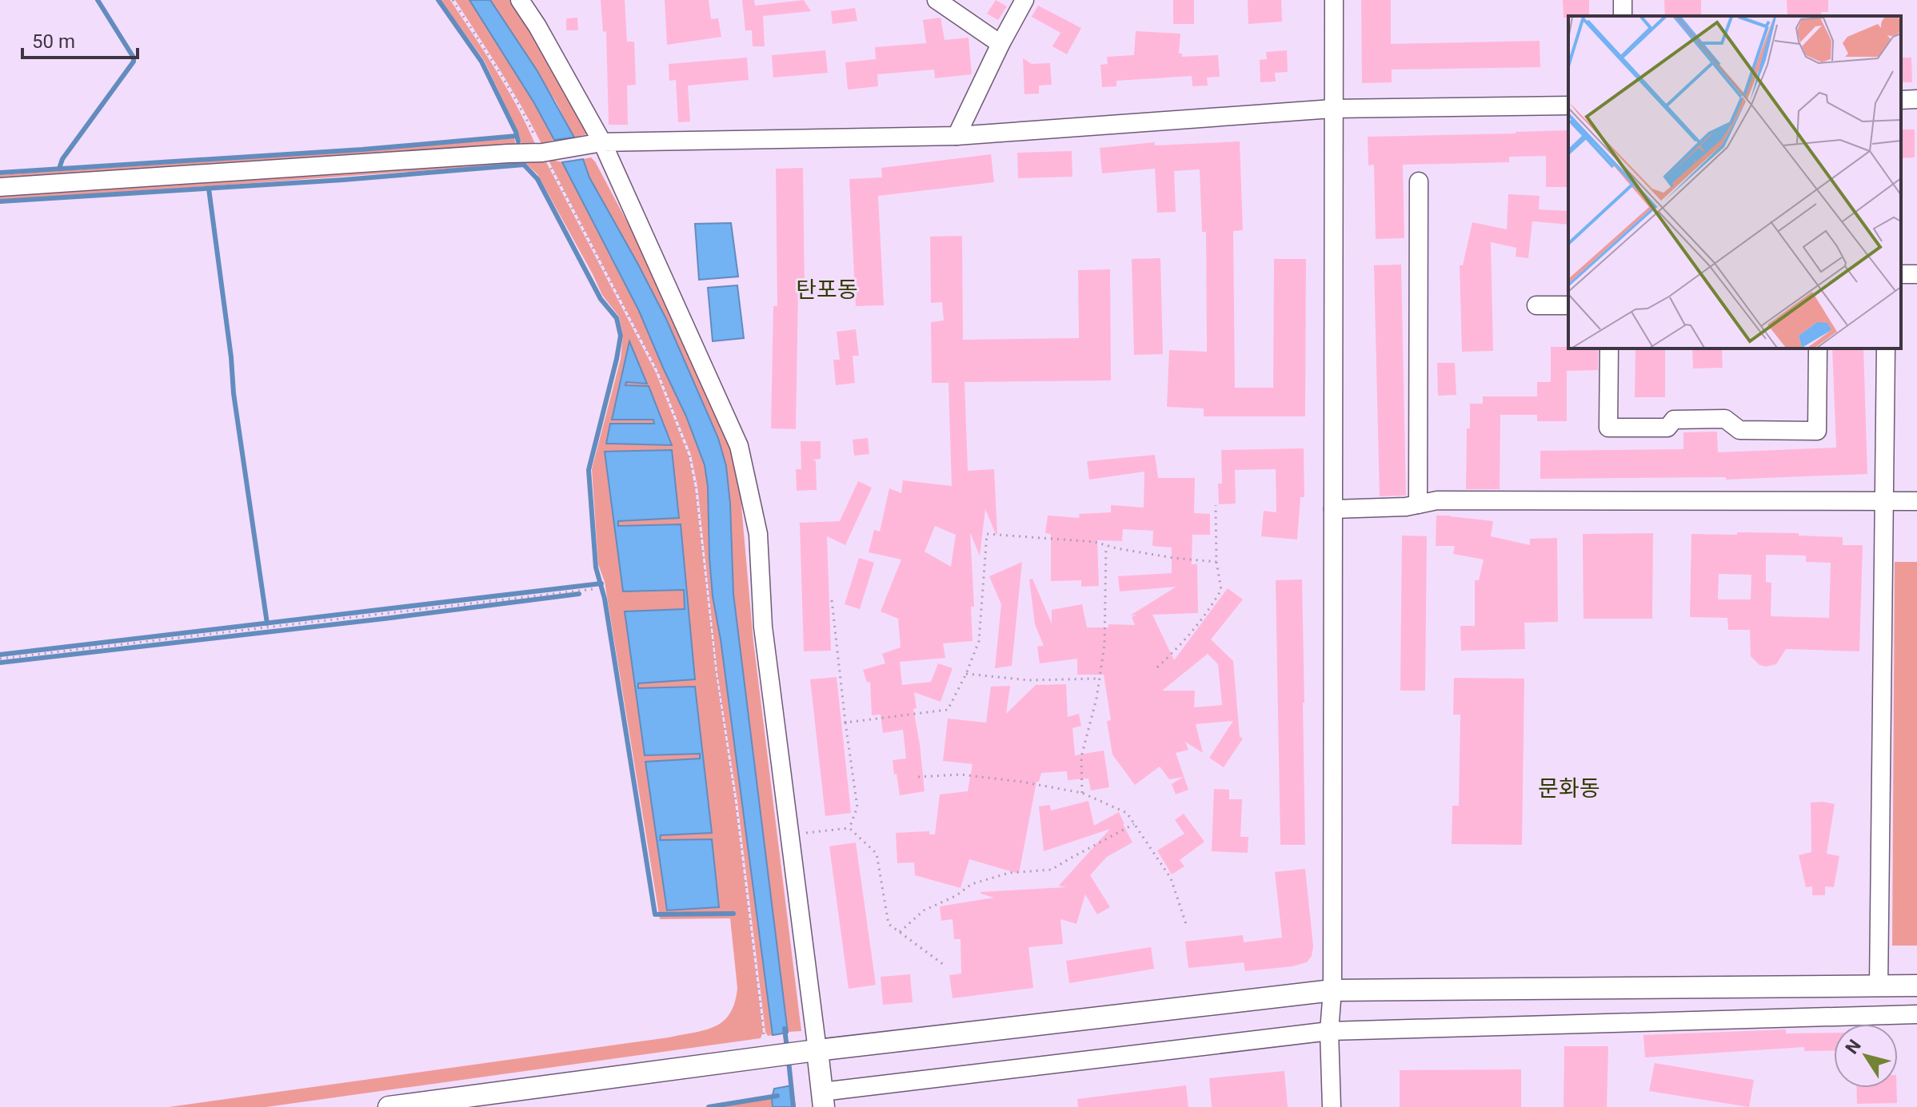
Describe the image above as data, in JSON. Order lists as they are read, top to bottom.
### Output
{
  "districts": ["탄포동", "문화동"],
  "scale_bar": "50 m",
  "north": "top left"
}
